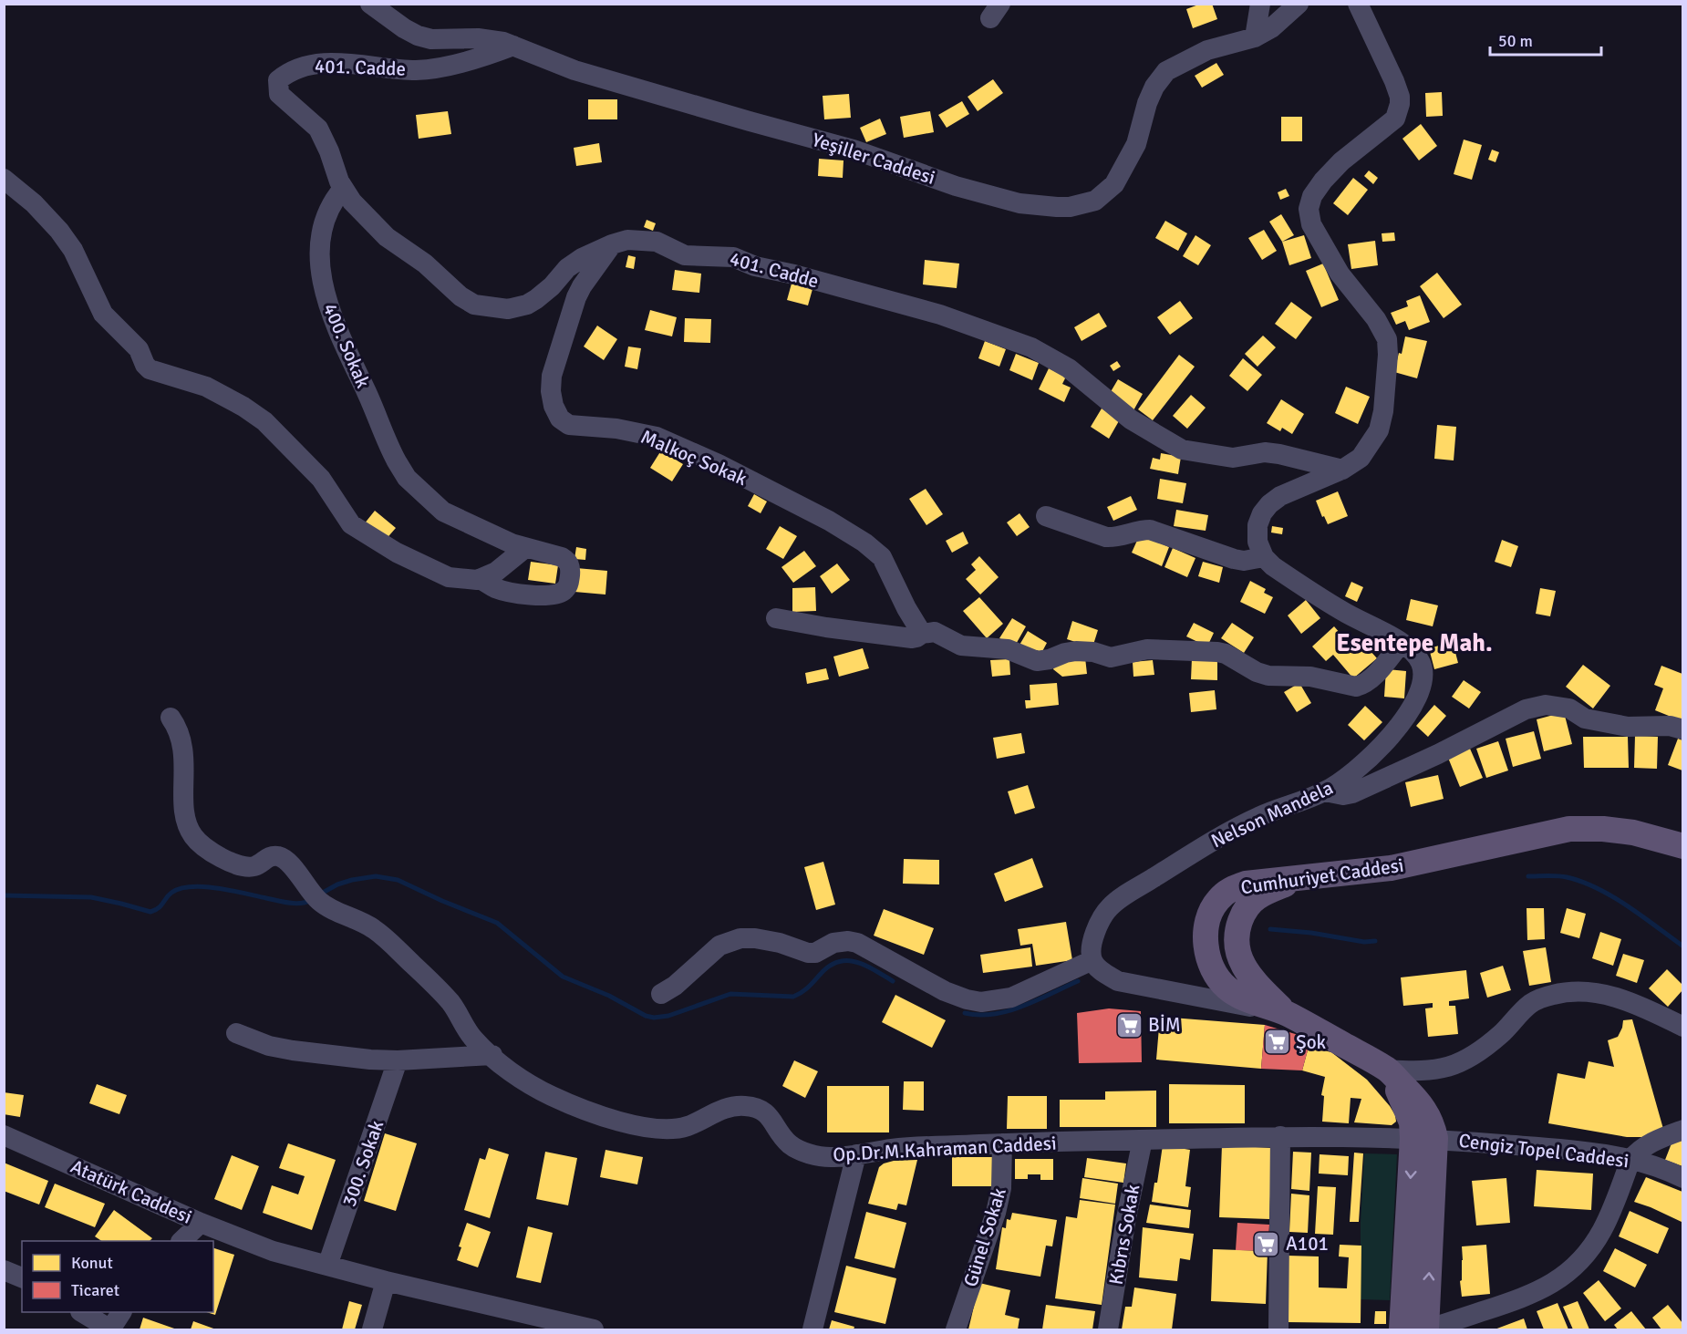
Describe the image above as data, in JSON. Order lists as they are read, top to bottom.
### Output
{
  "streets": {
    "main road": ["Cumhuriyet Caddesi"],
    "street": [
      "401. Cadde",
      "Yeşiller Caddesi",
      "400. Sokak",
      "Malkoç Sokak",
      "Nelson Mandela",
      "Op.Dr.M.Kahraman Caddesi",
      "Cengiz Topel Caddesi",
      "300. Sokak",
      "Atatürk Caddesi",
      "Kıbrıs Sokak",
      "Günel Sokak"
    ]
  },
  "crossings": [
    ["401. Cadde", "Yeşiller Caddesi"],
    ["401. Cadde", "400. Sokak"],
    ["401. Cadde", "Malkoç Sokak"],
    ["Cumhuriyet Caddesi", "Op.Dr.M.Kahraman Caddesi"],
    ["Cumhuriyet Caddesi", "Cengiz Topel Caddesi"],
    ["Op.Dr.M.Kahraman Caddesi", "Cengiz Topel Caddesi"],
    ["Op.Dr.M.Kahraman Caddesi", "Kıbrıs Sokak"],
    ["Op.Dr.M.Kahraman Caddesi", "Günel Sokak"],
    ["300. Sokak", "Atatürk Caddesi"]
  ],
  "districts": ["Esentepe Mah."],
  "places": {
    "supermarket": ["BİM", "Şok", "A101"]
  },
  "legend": ["Konut", "Ticaret"],
  "scale_bar": "50 m"
}
